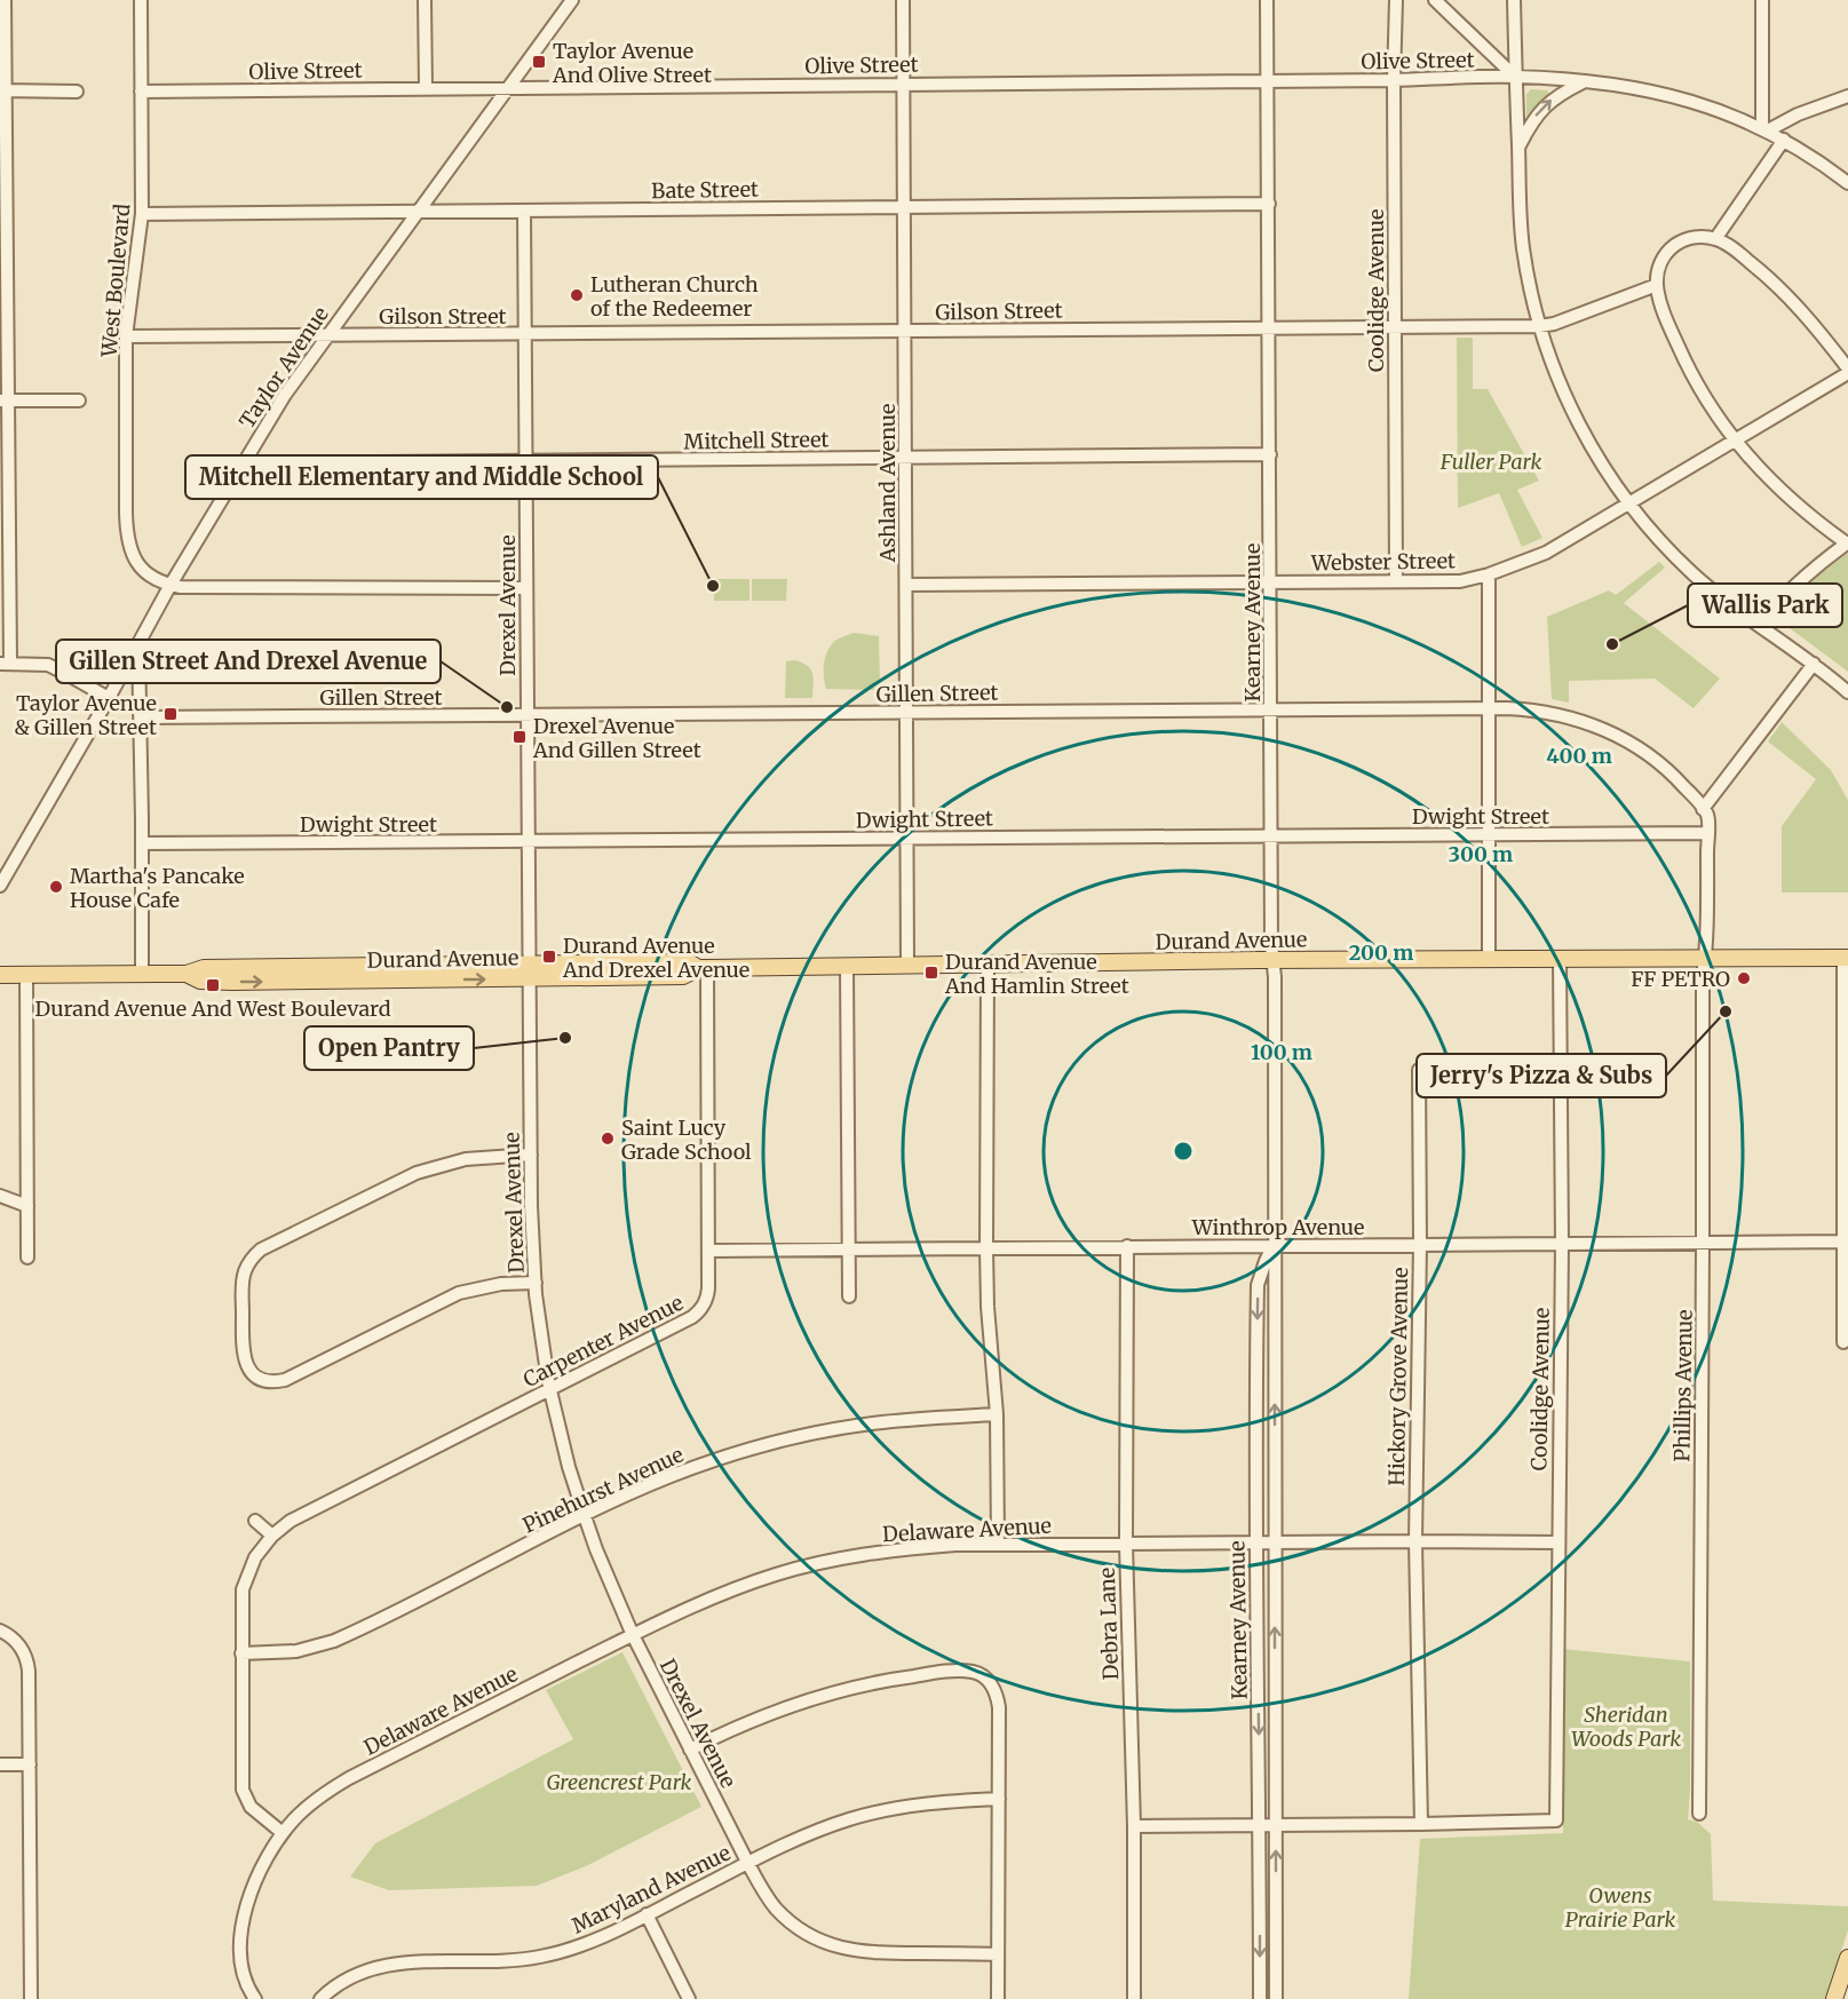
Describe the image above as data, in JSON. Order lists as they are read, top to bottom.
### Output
{
  "streets": {
    "main road": ["Durand Avenue"],
    "street": [
      "Olive Street",
      "Bate Street",
      "West Boulevard",
      "Coolidge Avenue",
      "Gilson Street",
      "Taylor Avenue",
      "Mitchell Street",
      "Ashland Avenue",
      "Webster Street",
      "Drexel Avenue",
      "Kearney Avenue",
      "Gillen Street",
      "Dwight Street",
      "Winthrop Avenue",
      "Carpenter Avenue",
      "Hickory Grove Avenue",
      "Phillips Avenue",
      "Pinehurst Avenue",
      "Delaware Avenue",
      "Debra Lane",
      "Maryland Avenue"
    ]
  },
  "crossings": [
    ["Olive Street", "West Boulevard"],
    ["Olive Street", "Coolidge Avenue"],
    ["Olive Street", "Taylor Avenue"],
    ["Olive Street", "Ashland Avenue"],
    ["Olive Street", "Kearney Avenue"],
    ["Bate Street", "West Boulevard"],
    ["Bate Street", "Taylor Avenue"],
    ["Bate Street", "Ashland Avenue"],
    ["Bate Street", "Drexel Avenue"],
    ["Bate Street", "Kearney Avenue"],
    ["West Boulevard", "Gilson Street"],
    ["West Boulevard", "Taylor Avenue"],
    ["Coolidge Avenue", "Gilson Street"],
    ["Coolidge Avenue", "Webster Street"],
    ["Coolidge Avenue", "Durand Avenue"],
    ["Coolidge Avenue", "Winthrop Avenue"],
    ["Coolidge Avenue", "Hickory Grove Avenue"],
    ["Coolidge Avenue", "Delaware Avenue"],
    ["Gilson Street", "Taylor Avenue"],
    ["Gilson Street", "Ashland Avenue"],
    ["Gilson Street", "Drexel Avenue"],
    ["Gilson Street", "Kearney Avenue"],
    ["Taylor Avenue", "Mitchell Street"],
    ["Mitchell Street", "Ashland Avenue"],
    ["Mitchell Street", "Drexel Avenue"],
    ["Mitchell Street", "Kearney Avenue"],
    ["Ashland Avenue", "Webster Street"],
    ["Ashland Avenue", "Gillen Street"],
    ["Ashland Avenue", "Dwight Street"],
    ["Ashland Avenue", "Durand Avenue"],
    ["Webster Street", "Kearney Avenue"],
    ["Drexel Avenue", "Gillen Street"],
    ["Drexel Avenue", "Dwight Street"],
    ["Drexel Avenue", "Durand Avenue"],
    ["Drexel Avenue", "Carpenter Avenue"],
    ["Drexel Avenue", "Pinehurst Avenue"],
    ["Drexel Avenue", "Delaware Avenue"],
    ["Drexel Avenue", "Maryland Avenue"],
    ["Kearney Avenue", "Gillen Street"],
    ["Kearney Avenue", "Dwight Street"],
    ["Kearney Avenue", "Durand Avenue"],
    ["Kearney Avenue", "Winthrop Avenue"],
    ["Kearney Avenue", "Delaware Avenue"],
    ["Gillen Street", "Phillips Avenue"],
    ["Dwight Street", "Phillips Avenue"],
    ["Durand Avenue", "Carpenter Avenue"],
    ["Durand Avenue", "Phillips Avenue"],
    ["Winthrop Avenue", "Carpenter Avenue"],
    ["Winthrop Avenue", "Hickory Grove Avenue"],
    ["Winthrop Avenue", "Phillips Avenue"],
    ["Winthrop Avenue", "Debra Lane"],
    ["Carpenter Avenue", "Pinehurst Avenue"],
    ["Carpenter Avenue", "Delaware Avenue"],
    ["Hickory Grove Avenue", "Delaware Avenue"],
    ["Delaware Avenue", "Debra Lane"]
  ],
  "parks": [
    "Fuller Park",
    "Sheridan Woods Park",
    "Greencrest Park",
    "Owens Prairie Park"
  ],
  "places": {
    "transit": [
      "Taylor Avenue And Olive Street",
      "Taylor Avenue & Gillen Street",
      "Drexel Avenue And Gillen Street",
      "Durand Avenue And Drexel Avenue",
      "Durand Avenue And Hamlin Street",
      "Durand Avenue And West Boulevard"
    ],
    "other": [
      "Lutheran Church of the Redeemer",
      "Mitchell Elementary and Middle School",
      "Wallis Park",
      "Gillen Street And Drexel Avenue",
      "Martha's Pancake House Cafe",
      "FF PETRO",
      "Jerry's Pizza & Subs",
      "Open Pantry",
      "Saint Lucy Grade School"
    ]
  },
  "rings": [
    "400 m",
    "300 m",
    "200 m",
    "100 m"
  ]
}
